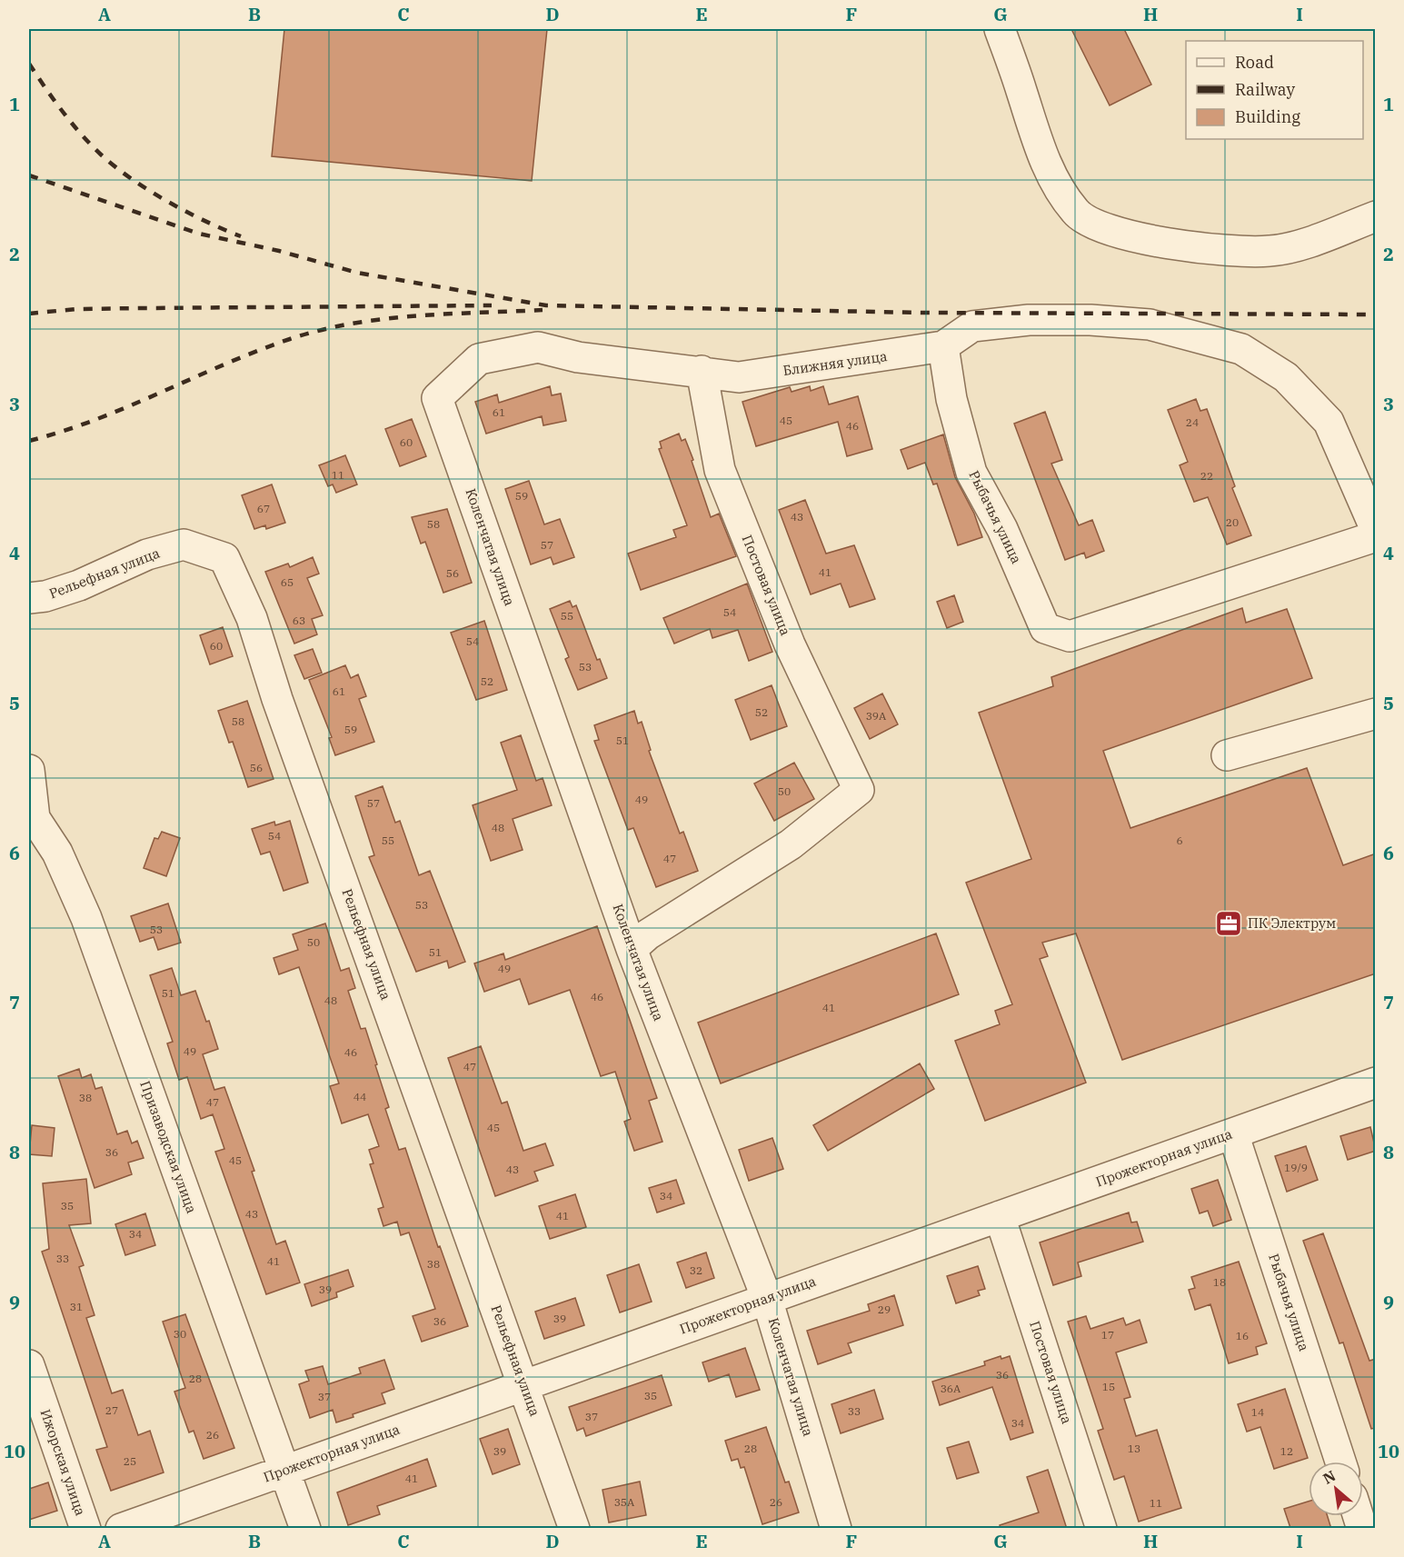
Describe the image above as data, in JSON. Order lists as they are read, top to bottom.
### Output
{
  "streets": {
    "street": [
      "Ближняя улица",
      "Рыбачья улица",
      "Коленчатая улица",
      "Рельефная улица",
      "Постовая улица",
      "Призаводская улица",
      "Прожекторная улица",
      "Ижорская улица"
    ]
  },
  "crossings": [
    ["Ближняя улица", "Рыбачья улица"],
    ["Ближняя улица", "Коленчатая улица"],
    ["Ближняя улица", "Постовая улица"],
    ["Рыбачья улица", "Прожекторная улица"],
    ["Коленчатая улица", "Постовая улица"],
    ["Коленчатая улица", "Прожекторная улица"],
    ["Рельефная улица", "Прожекторная улица"],
    ["Постовая улица", "Прожекторная улица"],
    ["Призаводская улица", "Прожекторная улица"]
  ],
  "places": {
    "office": ["ПК Электрум"]
  },
  "house_numbers": [
    "61",
    "45",
    "24",
    "46",
    "60",
    "11",
    "22",
    "59",
    "67",
    "43",
    "20",
    "58",
    "57",
    "41",
    "56",
    "65",
    "54",
    "55",
    "63",
    "54",
    "60",
    "53",
    "52",
    "61",
    "52",
    "39А",
    "58",
    "59",
    "51",
    "56",
    "50",
    "49",
    "57",
    "48",
    "54",
    "55",
    "6",
    "47",
    "53",
    "53",
    "50",
    "51",
    "49",
    "51",
    "46",
    "48",
    "41",
    "49",
    "46",
    "47",
    "44",
    "38",
    "47",
    "45",
    "36",
    "45",
    "19/9",
    "43",
    "34",
    "35",
    "43",
    "41",
    "34",
    "33",
    "41",
    "38",
    "32",
    "18",
    "39",
    "31",
    "29",
    "39",
    "36",
    "30",
    "17",
    "16",
    "36",
    "28",
    "15",
    "36А",
    "35",
    "37",
    "27",
    "33",
    "14",
    "37",
    "34",
    "26",
    "28",
    "13",
    "39",
    "12",
    "25",
    "41",
    "35А",
    "26",
    "11"
  ],
  "legend": ["Road", "Railway", "Building"],
  "north": "top left",
  "grid": {
    "columns": [
      "A",
      "B",
      "C",
      "D",
      "E",
      "F",
      "G",
      "H",
      "I"
    ],
    "rows": [
      "1",
      "2",
      "3",
      "4",
      "5",
      "6",
      "7",
      "8",
      "9",
      "10"
    ]
  }
}
